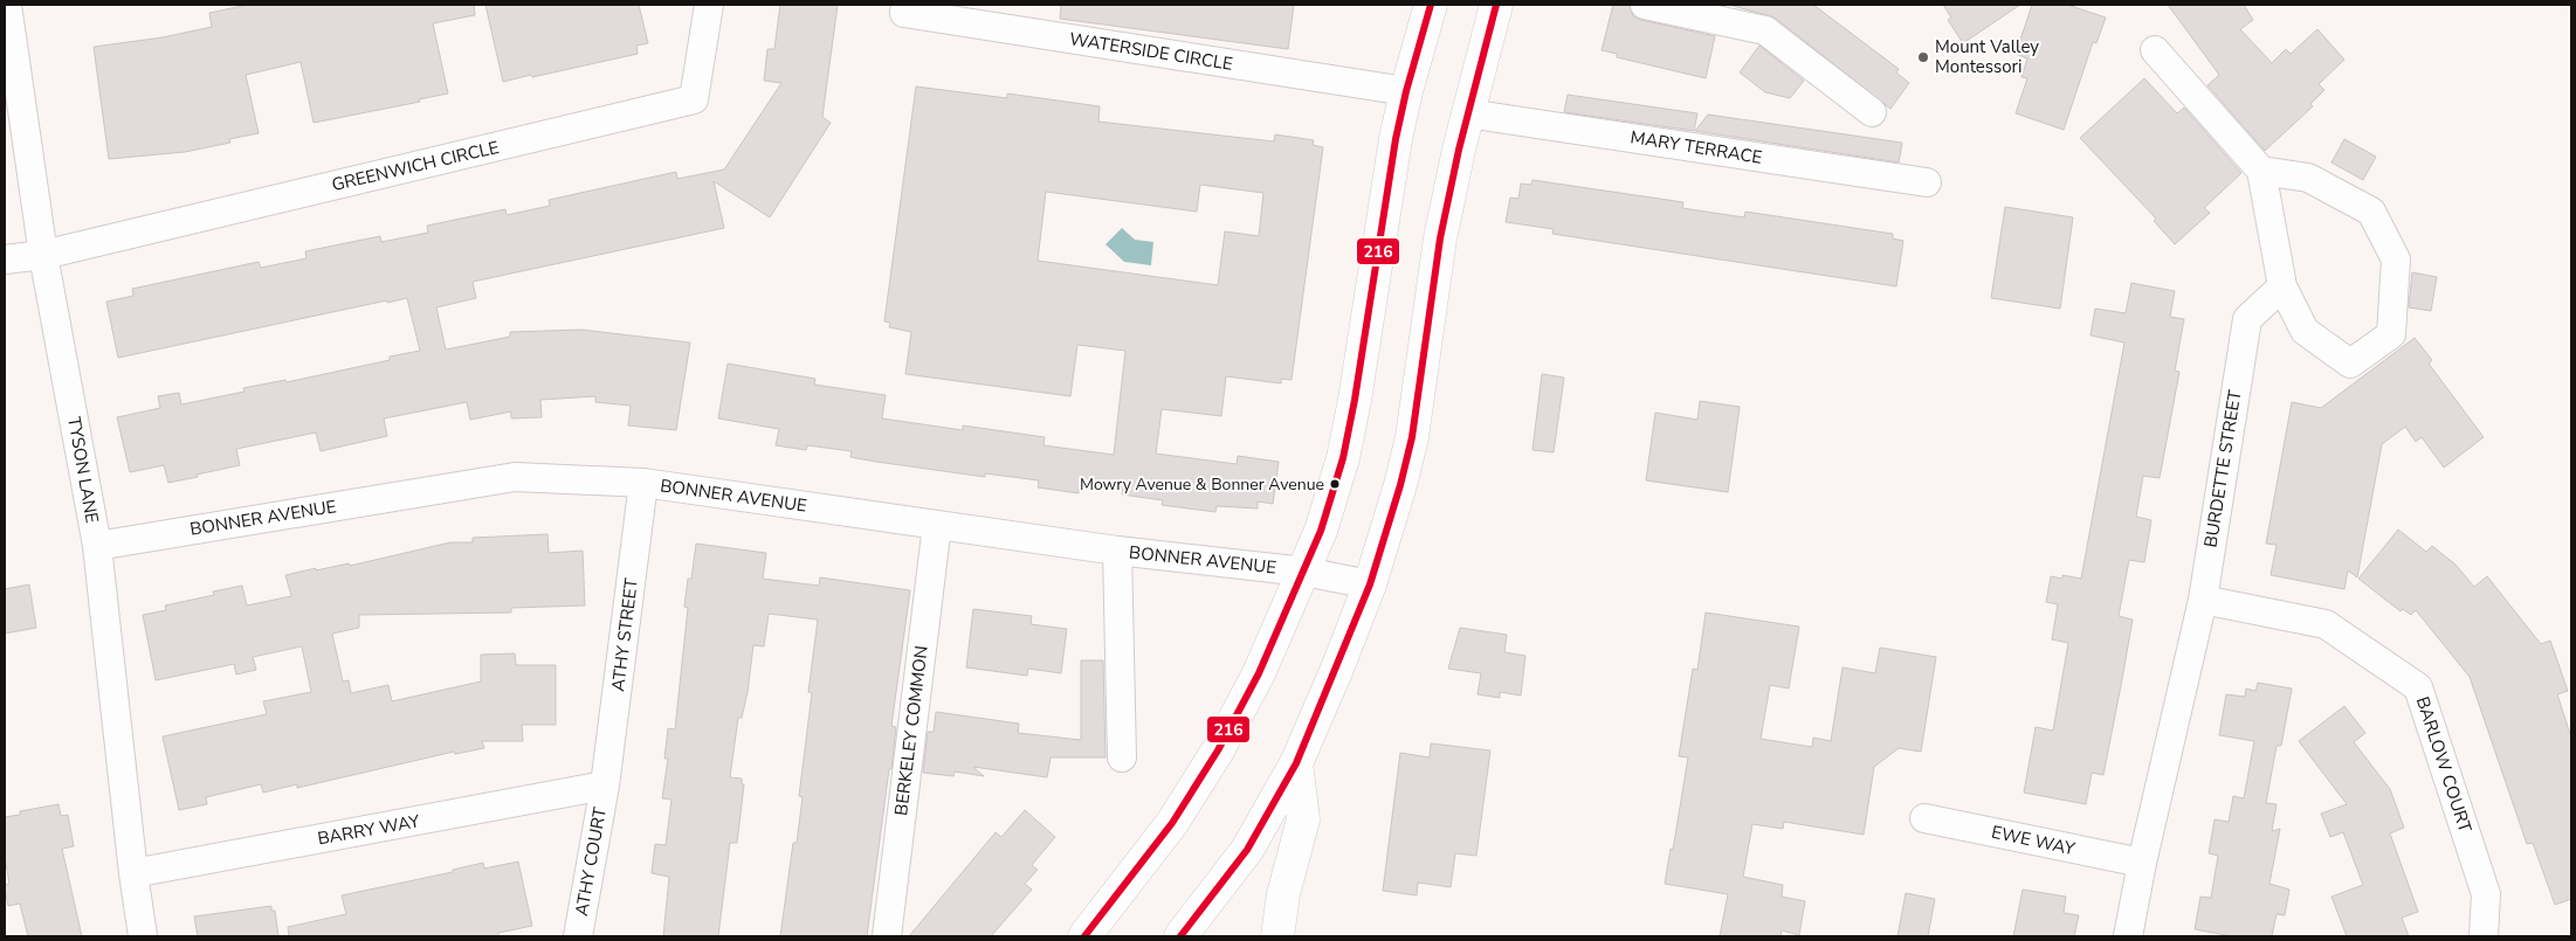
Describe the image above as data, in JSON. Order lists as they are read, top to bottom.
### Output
{
  "streets": {
    "street": [
      "WATERSIDE CIRCLE",
      "MARY TERRACE",
      "GREENWICH CIRCLE",
      "BURDETTE STREET",
      "TYSON LANE",
      "BONNER AVENUE",
      "ATHY STREET",
      "BERKELEY COMMON",
      "BARLOW COURT",
      "BARRY WAY",
      "EWE WAY",
      "ATHY COURT"
    ]
  },
  "crossings": [
    ["GREENWICH CIRCLE", "TYSON LANE"],
    ["BURDETTE STREET", "BARLOW COURT"],
    ["BURDETTE STREET", "EWE WAY"],
    ["TYSON LANE", "BONNER AVENUE"],
    ["TYSON LANE", "BARRY WAY"],
    ["BONNER AVENUE", "ATHY STREET"],
    ["BONNER AVENUE", "BERKELEY COMMON"],
    ["ATHY STREET", "BARRY WAY"],
    ["ATHY STREET", "ATHY COURT"],
    ["BARRY WAY", "ATHY COURT"]
  ],
  "places": ["Mount Valley Montessori", "Mowry Avenue & Bonner Avenue"],
  "lines": ["transit line 216"]
}
